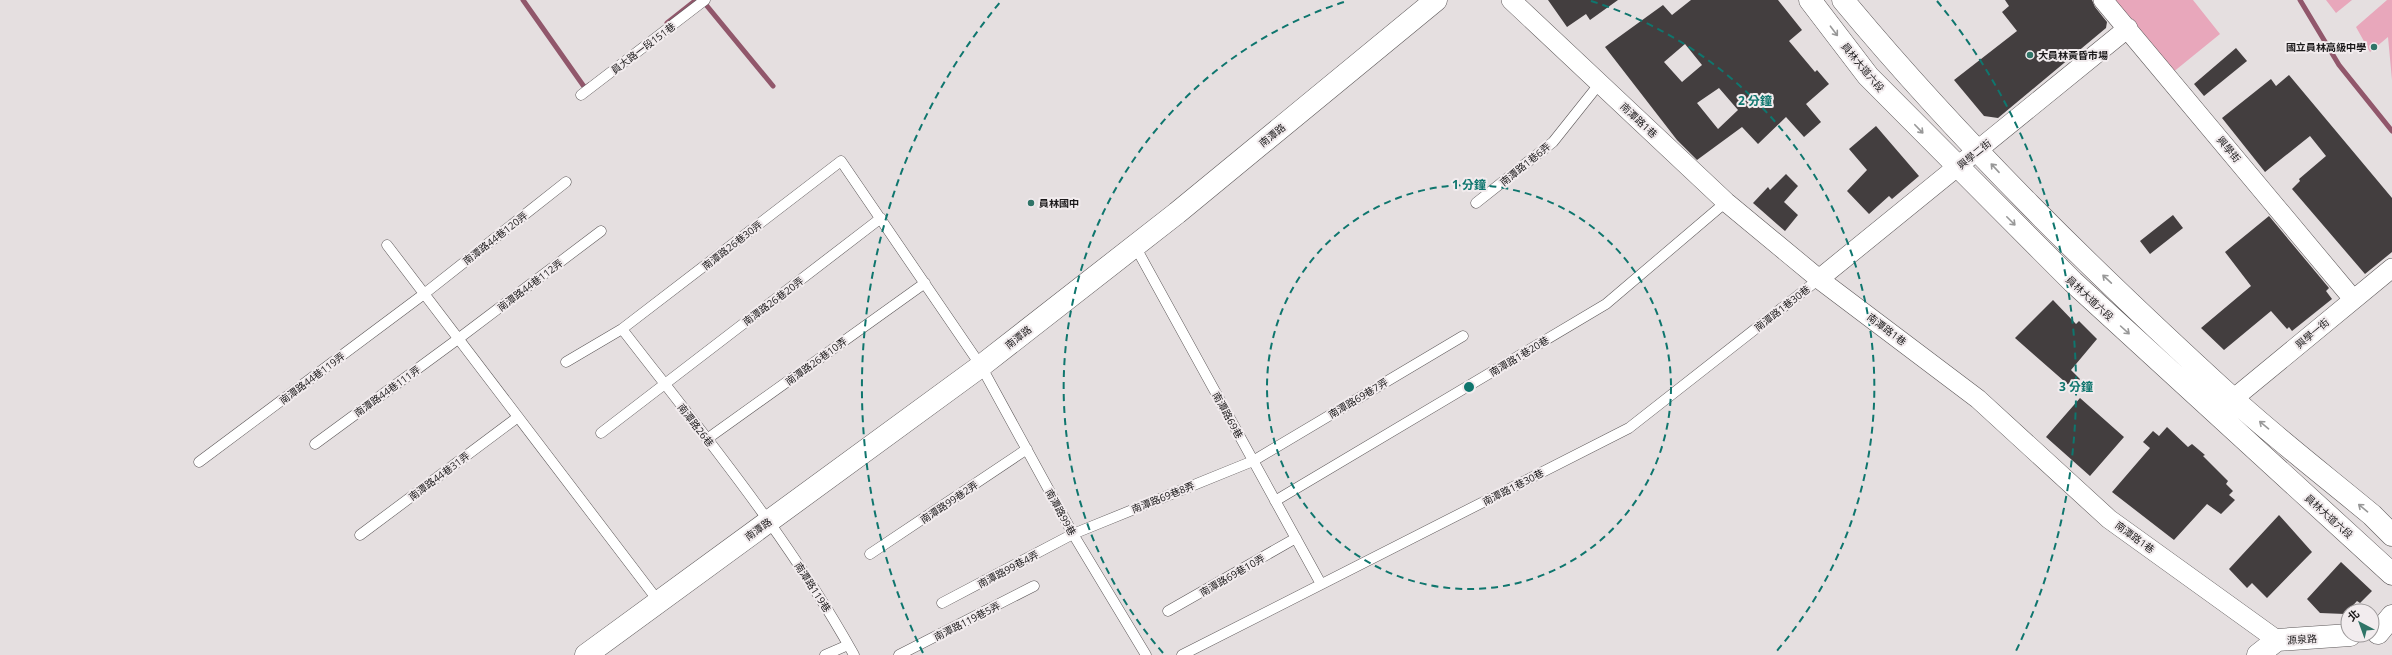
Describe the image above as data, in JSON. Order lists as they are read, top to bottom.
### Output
{
  "streets": {
    "main road": ["員林大道六段", "南潭路", "源泉路"],
    "street": [
      "南潭路1巷",
      "興學街",
      "興學二街",
      "興學一街"
    ],
    "lane": [
      "員大路一段151巷",
      "南潭路1巷6弄",
      "南潭路44巷120弄",
      "南潭路26巷30弄",
      "南潭路44巷112弄",
      "南潭路26巷20弄",
      "南潭路1巷30巷",
      "南潭路1巷20巷",
      "南潭路26巷10弄",
      "南潭路44巷119弄",
      "南潭路44巷111弄",
      "南潭路69巷7弄",
      "南潭路69巷",
      "南潭路26巷",
      "南潭路44巷31弄",
      "南潭路69巷8弄",
      "南潭路99巷2弄",
      "南潭路99巷",
      "南潭路99巷4弄",
      "南潭路69巷10弄",
      "南潭路119巷",
      "南潭路119巷5弄"
    ]
  },
  "crossings": [
    ["員林大道六段", "興學二街"],
    ["南潭路1巷", "興學二街"],
    ["南潭路1巷", "南潭路1巷6弄"],
    ["南潭路1巷", "南潭路1巷30巷"],
    ["南潭路1巷", "南潭路1巷20巷"],
    ["南潭路1巷", "源泉路"],
    ["南潭路", "南潭路69巷"],
    ["南潭路", "南潭路26巷"],
    ["南潭路", "南潭路99巷"],
    ["南潭路", "南潭路119巷"],
    ["興學街", "興學二街"],
    ["興學街", "興學一街"],
    ["興學二街", "南潭路1巷30巷"],
    ["南潭路44巷120弄", "南潭路44巷119弄"],
    ["南潭路26巷30弄", "南潭路26巷"],
    ["南潭路26巷30弄", "南潭路99巷"],
    ["南潭路44巷112弄", "南潭路44巷111弄"],
    ["南潭路26巷20弄", "南潭路26巷"],
    ["南潭路26巷20弄", "南潭路99巷"],
    ["南潭路1巷30巷", "南潭路69巷"],
    ["南潭路1巷20巷", "南潭路69巷"],
    ["南潭路26巷10弄", "南潭路26巷"],
    ["南潭路26巷10弄", "南潭路99巷"],
    ["南潭路69巷7弄", "南潭路69巷"],
    ["南潭路69巷7弄", "南潭路69巷8弄"],
    ["南潭路69巷", "南潭路69巷8弄"],
    ["南潭路69巷", "南潭路69巷10弄"],
    ["南潭路26巷", "南潭路119巷"],
    ["南潭路69巷8弄", "南潭路99巷"],
    ["南潭路69巷8弄", "南潭路99巷4弄"],
    ["南潭路99巷2弄", "南潭路99巷"],
    ["南潭路99巷", "南潭路99巷4弄"]
  ],
  "places": ["國立員林高級中學", "大員林黃昏市場", "員林國中"],
  "north": "top left",
  "rings": ["2 分鐘", "1 分鐘", "3 分鐘"]
}
